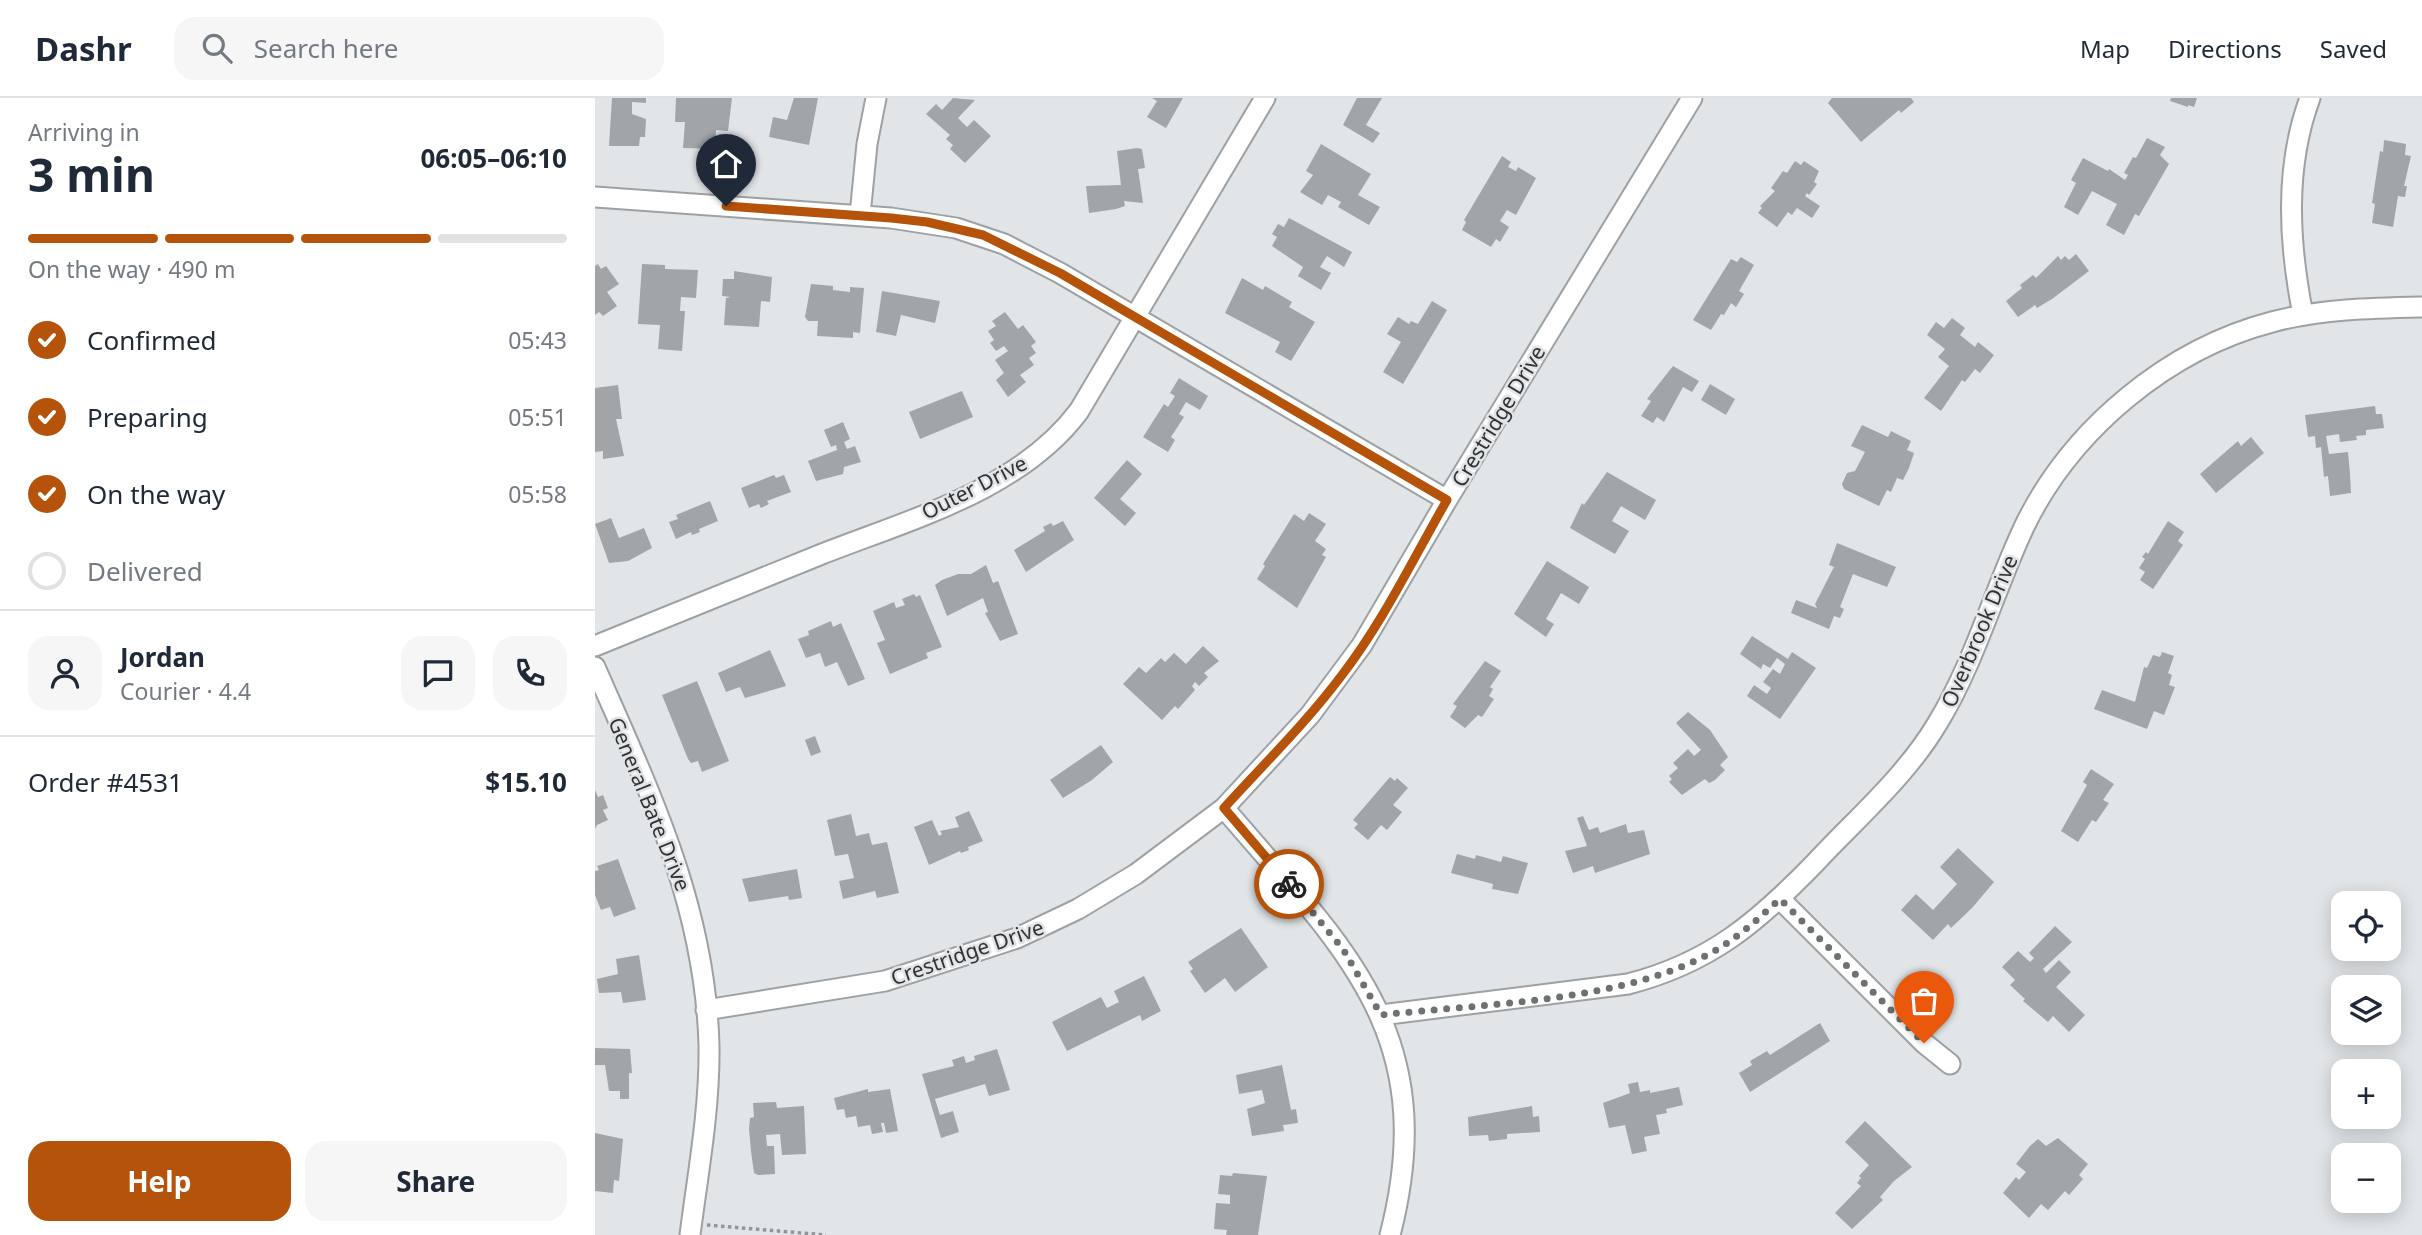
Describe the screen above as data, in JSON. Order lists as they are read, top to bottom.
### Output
{
  "streets": {
    "street": [
      "Crestridge Drive",
      "Outer Drive",
      "Overbrook Drive",
      "General Bate Drive"
    ]
  },
  "crossings": [
    ["Crestridge Drive", "General Bate Drive"]
  ],
  "page": {
    "header": "Dashr",
    "search": "Search here",
    "nav": ["Map", "Directions", "Saved"],
    "heading": ["3 min", "Arriving in", "06:05–06:10"],
    "panel": [
      "Jordan",
      "Courier · 4.4",
      "Order #4531",
      "$15.10"
    ],
    "bar": "On the way · 490 m",
    "list": [
      ["Confirmed", "05:43"],
      ["Preparing", "05:51"],
      ["On the way", "05:58"],
      "Delivered"
    ],
    "map_buttons": ["+", "−"],
    "buttons": ["Help", "Share"]
  }
}
